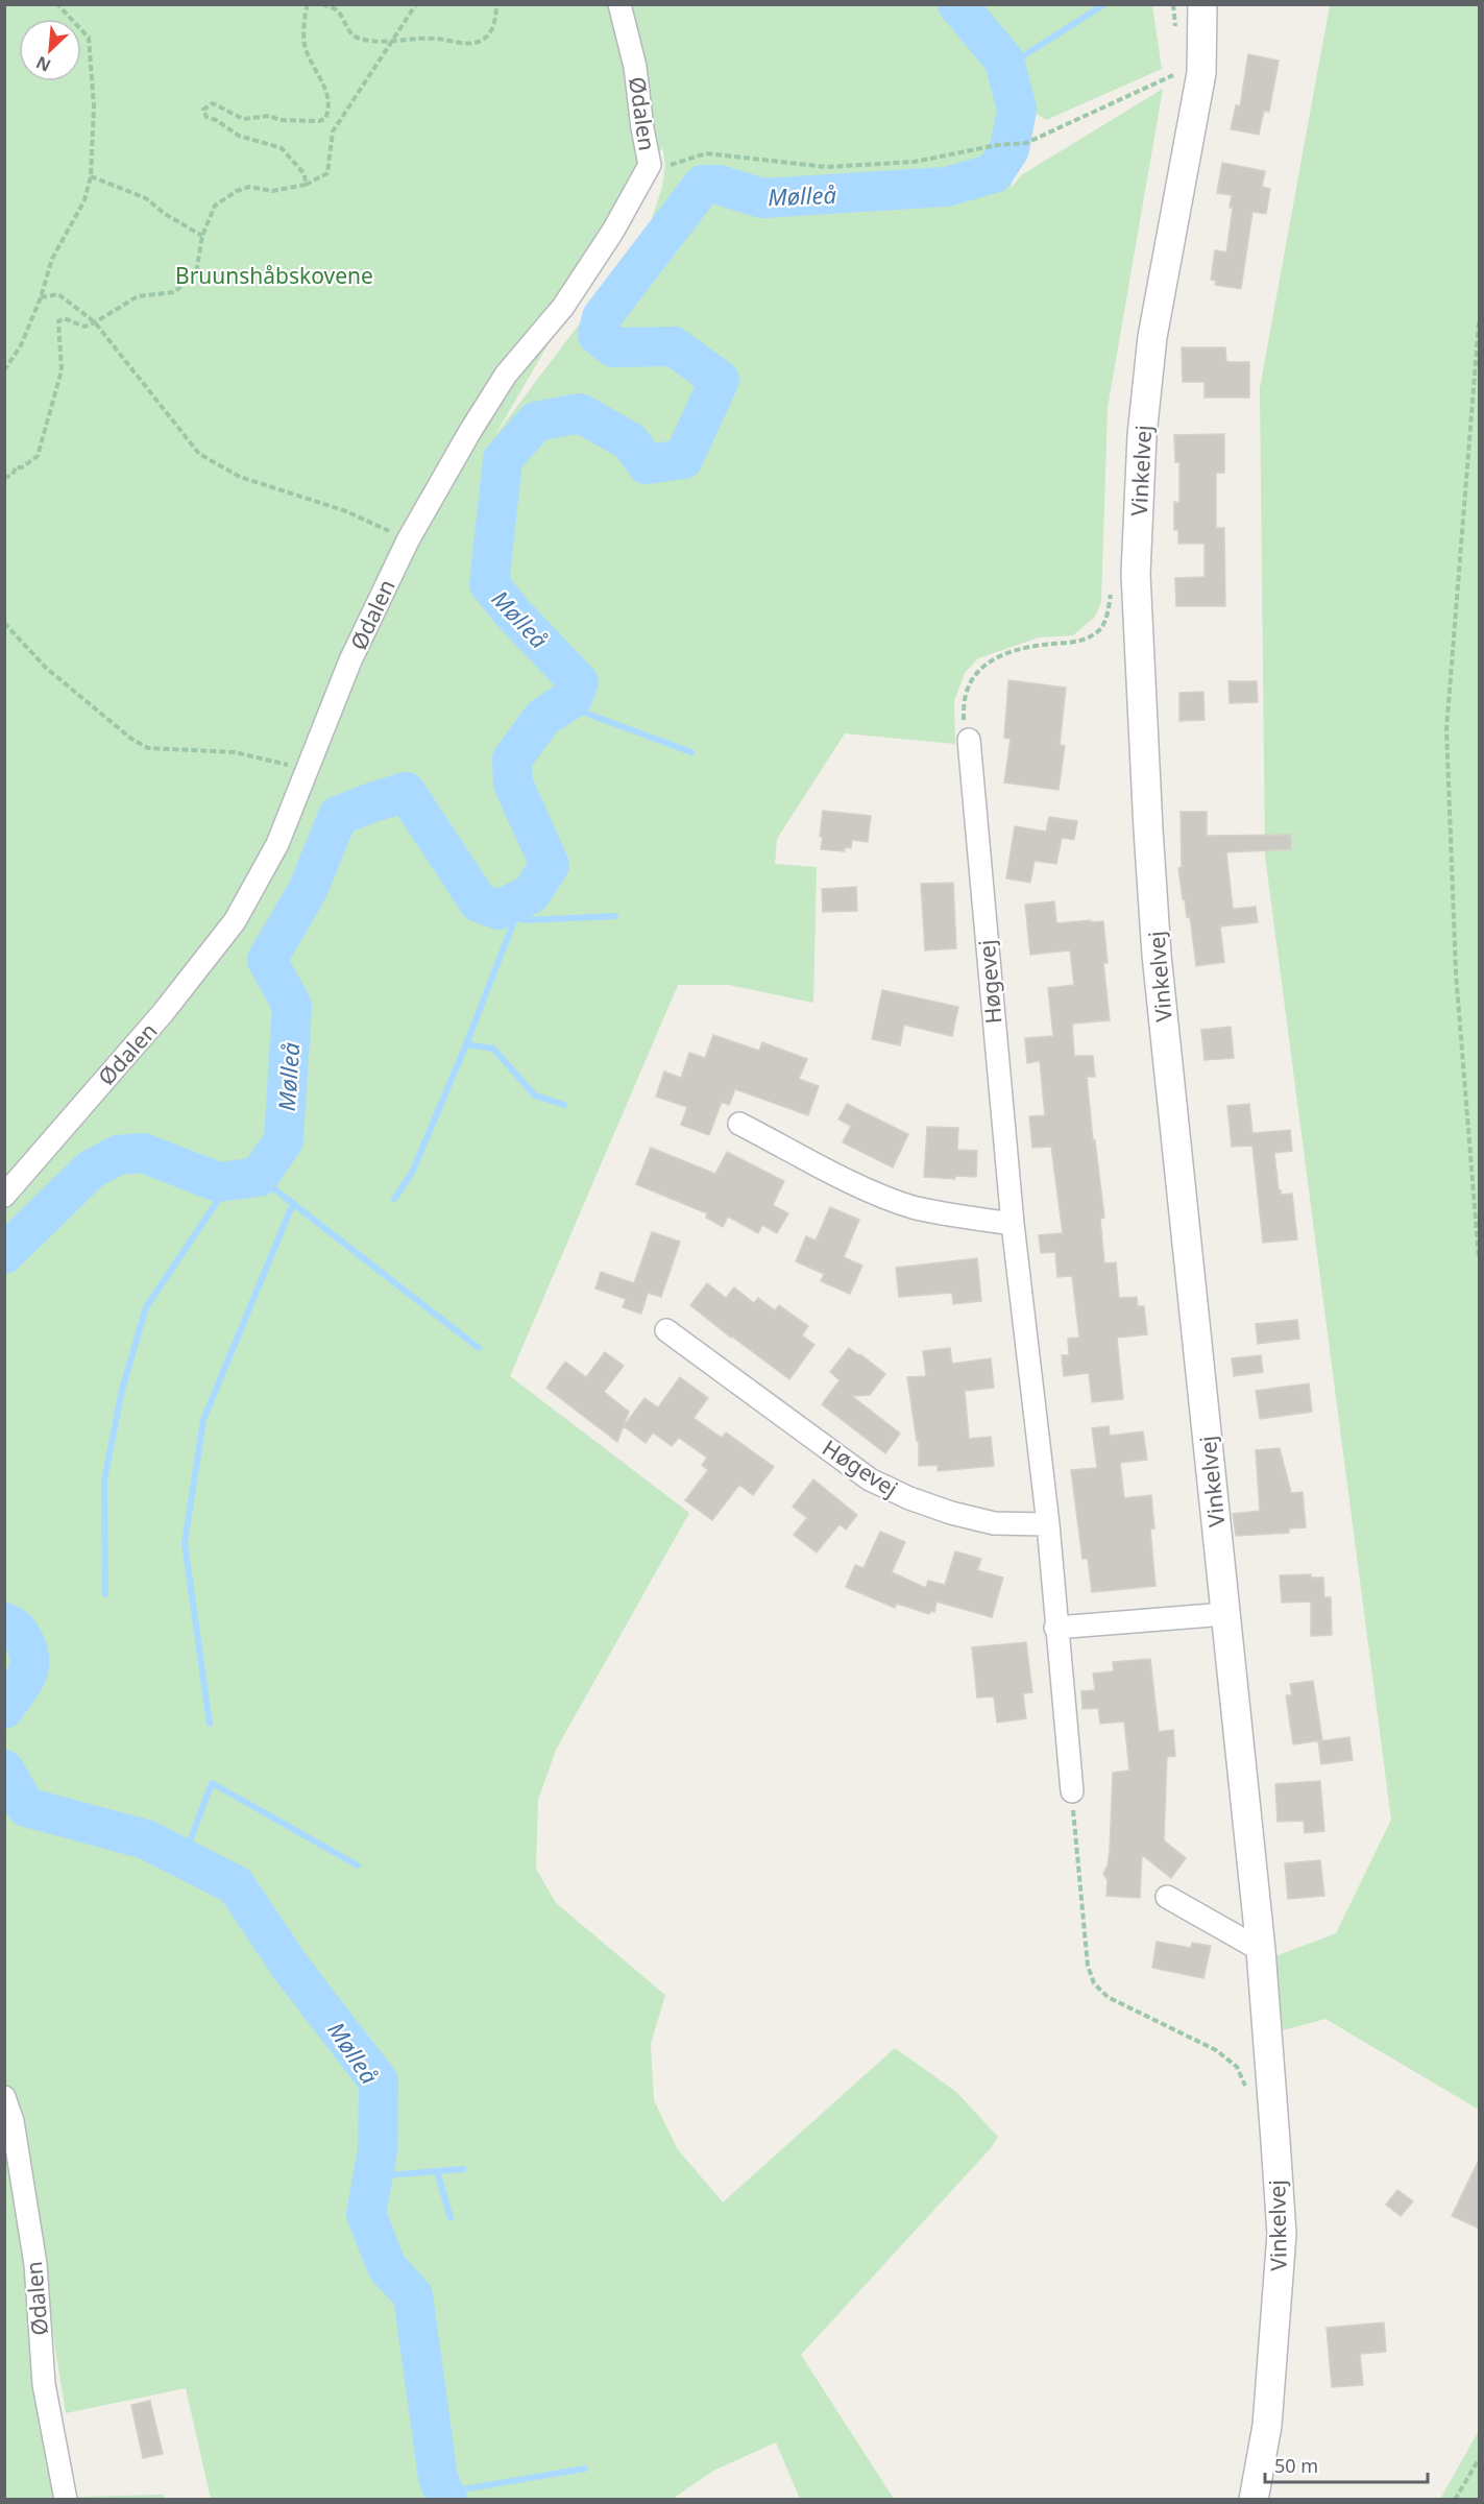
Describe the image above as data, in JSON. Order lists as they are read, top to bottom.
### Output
{
  "streets": {
    "street": ["Ødalen", "Vinkelvej", "Høgevej"]
  },
  "water": ["Mølleå"],
  "parks": ["Bruunshåbskovene"],
  "scale_bar": "50 m",
  "north": "bottom left"
}
